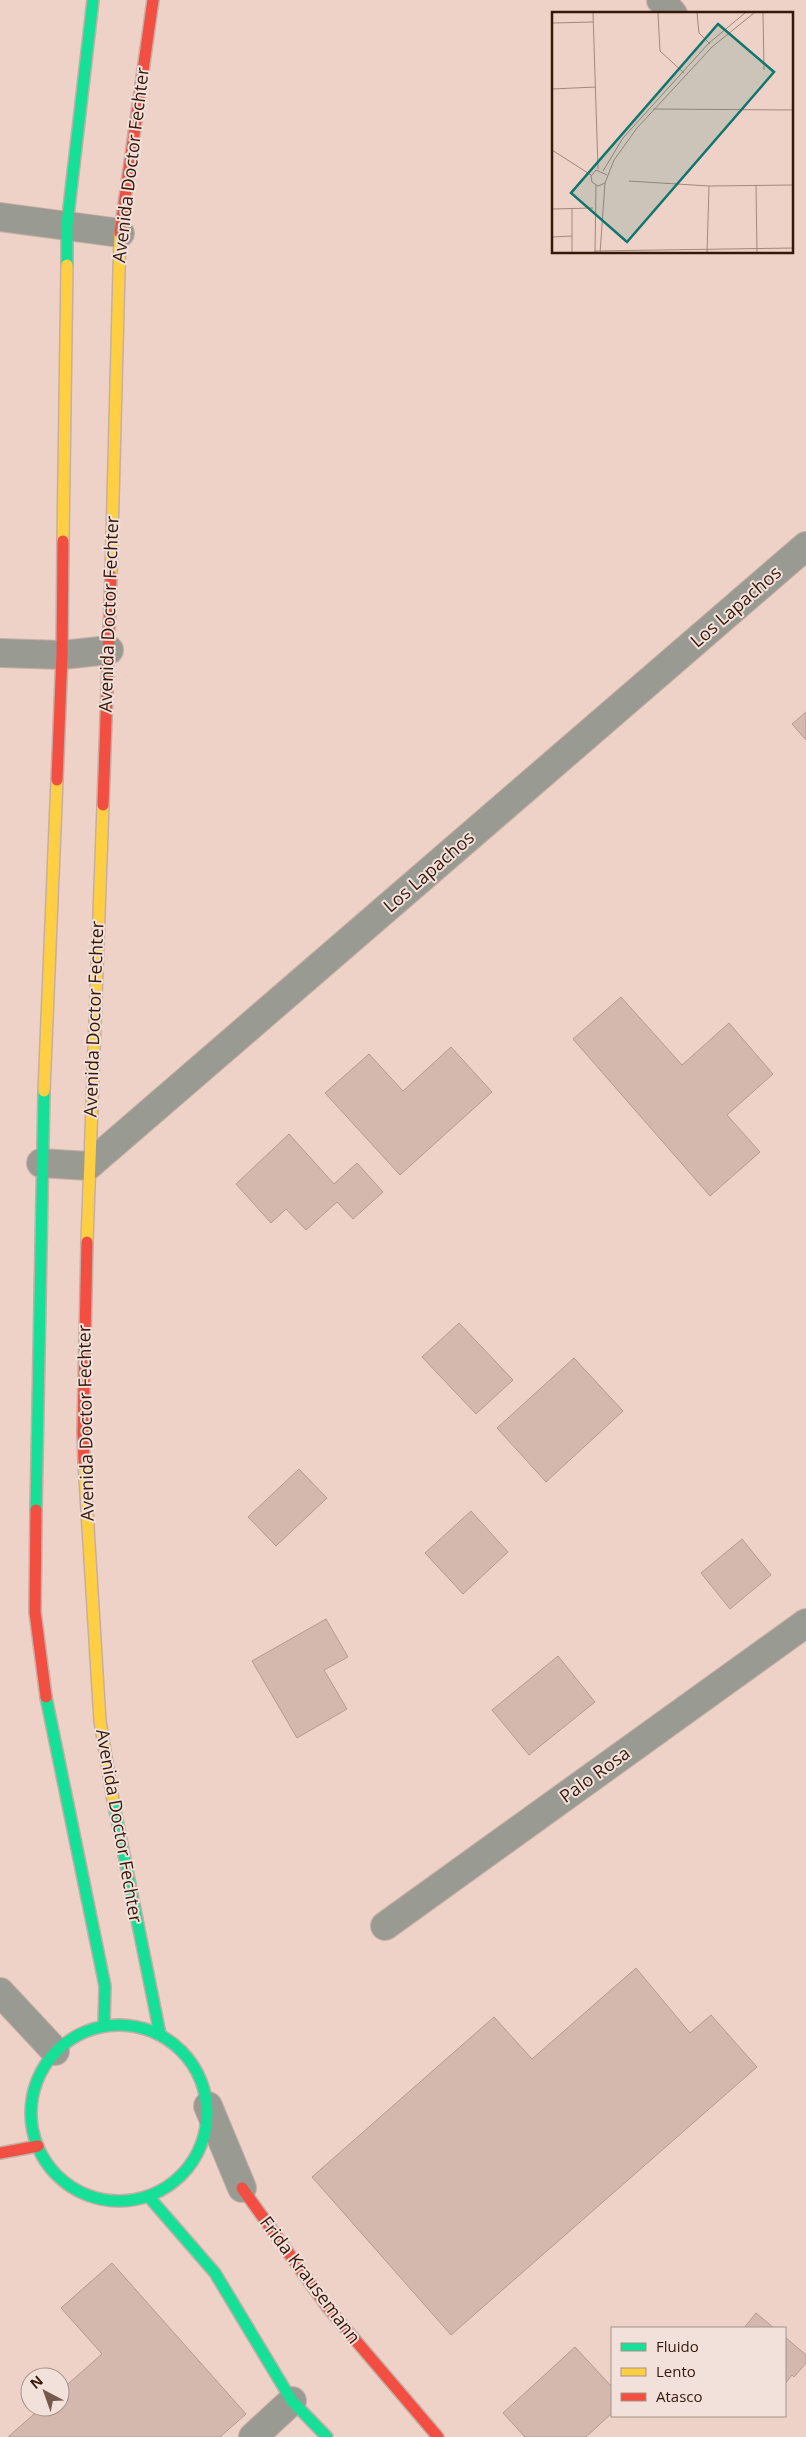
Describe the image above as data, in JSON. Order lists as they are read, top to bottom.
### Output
{
  "streets": {
    "main road": ["Avenida Doctor Fechter", "Frida Krausemann"],
    "street": ["Los Lapachos", "Palo Rosa"]
  },
  "crossings": [
    ["Avenida Doctor Fechter", "Los Lapachos"],
    ["Avenida Doctor Fechter", "Frida Krausemann"]
  ],
  "legend": ["Fluido", "Lento", "Atasco"],
  "north": "top left"
}
